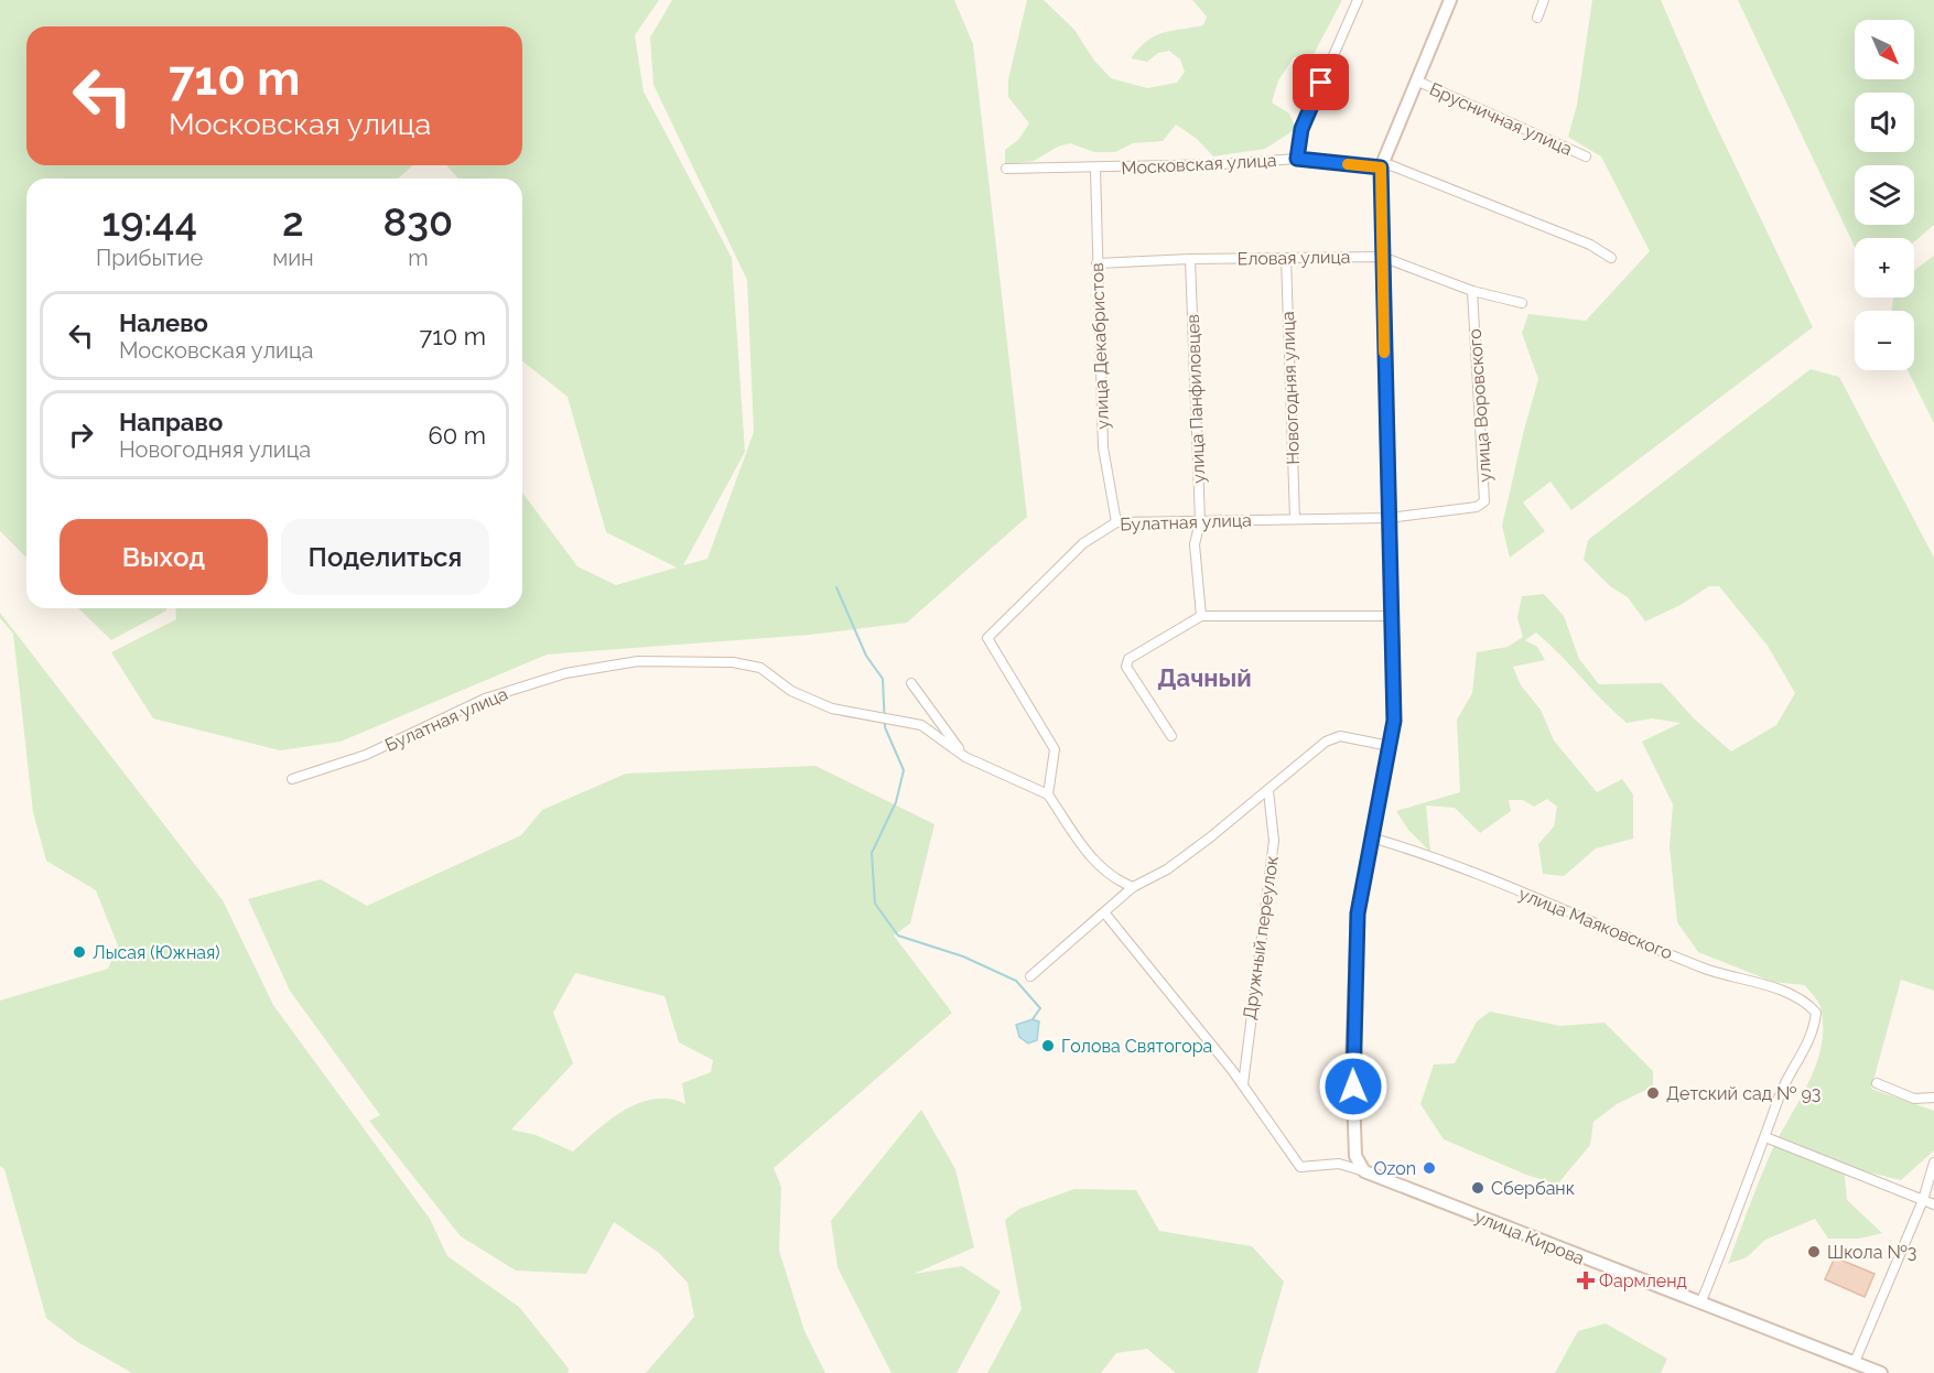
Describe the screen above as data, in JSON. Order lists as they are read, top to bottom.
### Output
{
  "streets": {
    "street": [
      "Брусничная улица",
      "Московская улица",
      "Еловая улица",
      "улица Декабристов",
      "Новогодняя улица",
      "улица Панфиловцев",
      "улица Воровского",
      "Булатная улица",
      "улица Маяковского",
      "Дружный переулок",
      "улица Кирова"
    ]
  },
  "crossings": [
    ["Московская улица", "улица Декабристов"],
    ["Еловая улица", "улица Декабристов"],
    ["Еловая улица", "Новогодняя улица"],
    ["Еловая улица", "улица Панфиловцев"],
    ["Еловая улица", "улица Воровского"],
    ["улица Декабристов", "Булатная улица"],
    ["Новогодняя улица", "Булатная улица"],
    ["улица Панфиловцев", "Булатная улица"],
    ["улица Воровского", "Булатная улица"]
  ],
  "districts": ["Дачный"],
  "places": {
    "other": [
      "Лысая (Южная)",
      "Голова Святогора",
      "Детский сад № 93",
      "Ozon",
      "Сбербанк",
      "Школа №3"
    ],
    "health": ["Фармленд"]
  },
  "north": "bottom right",
  "page": {
    "map_buttons": ["+", "−"],
    "turn": ["710 m", "Московская улица"],
    "eta": [
      "19:44",
      "Прибытие",
      "2",
      "мин",
      "830",
      "m"
    ],
    "list": [
      {
        "name": "Налево",
        "note": "Московская улица",
        "value": "710 m"
      },
      {
        "name": "Направо",
        "note": "Новогодняя улица",
        "value": "60 m"
      }
    ],
    "buttons": ["Выход", "Поделиться"]
  }
}
